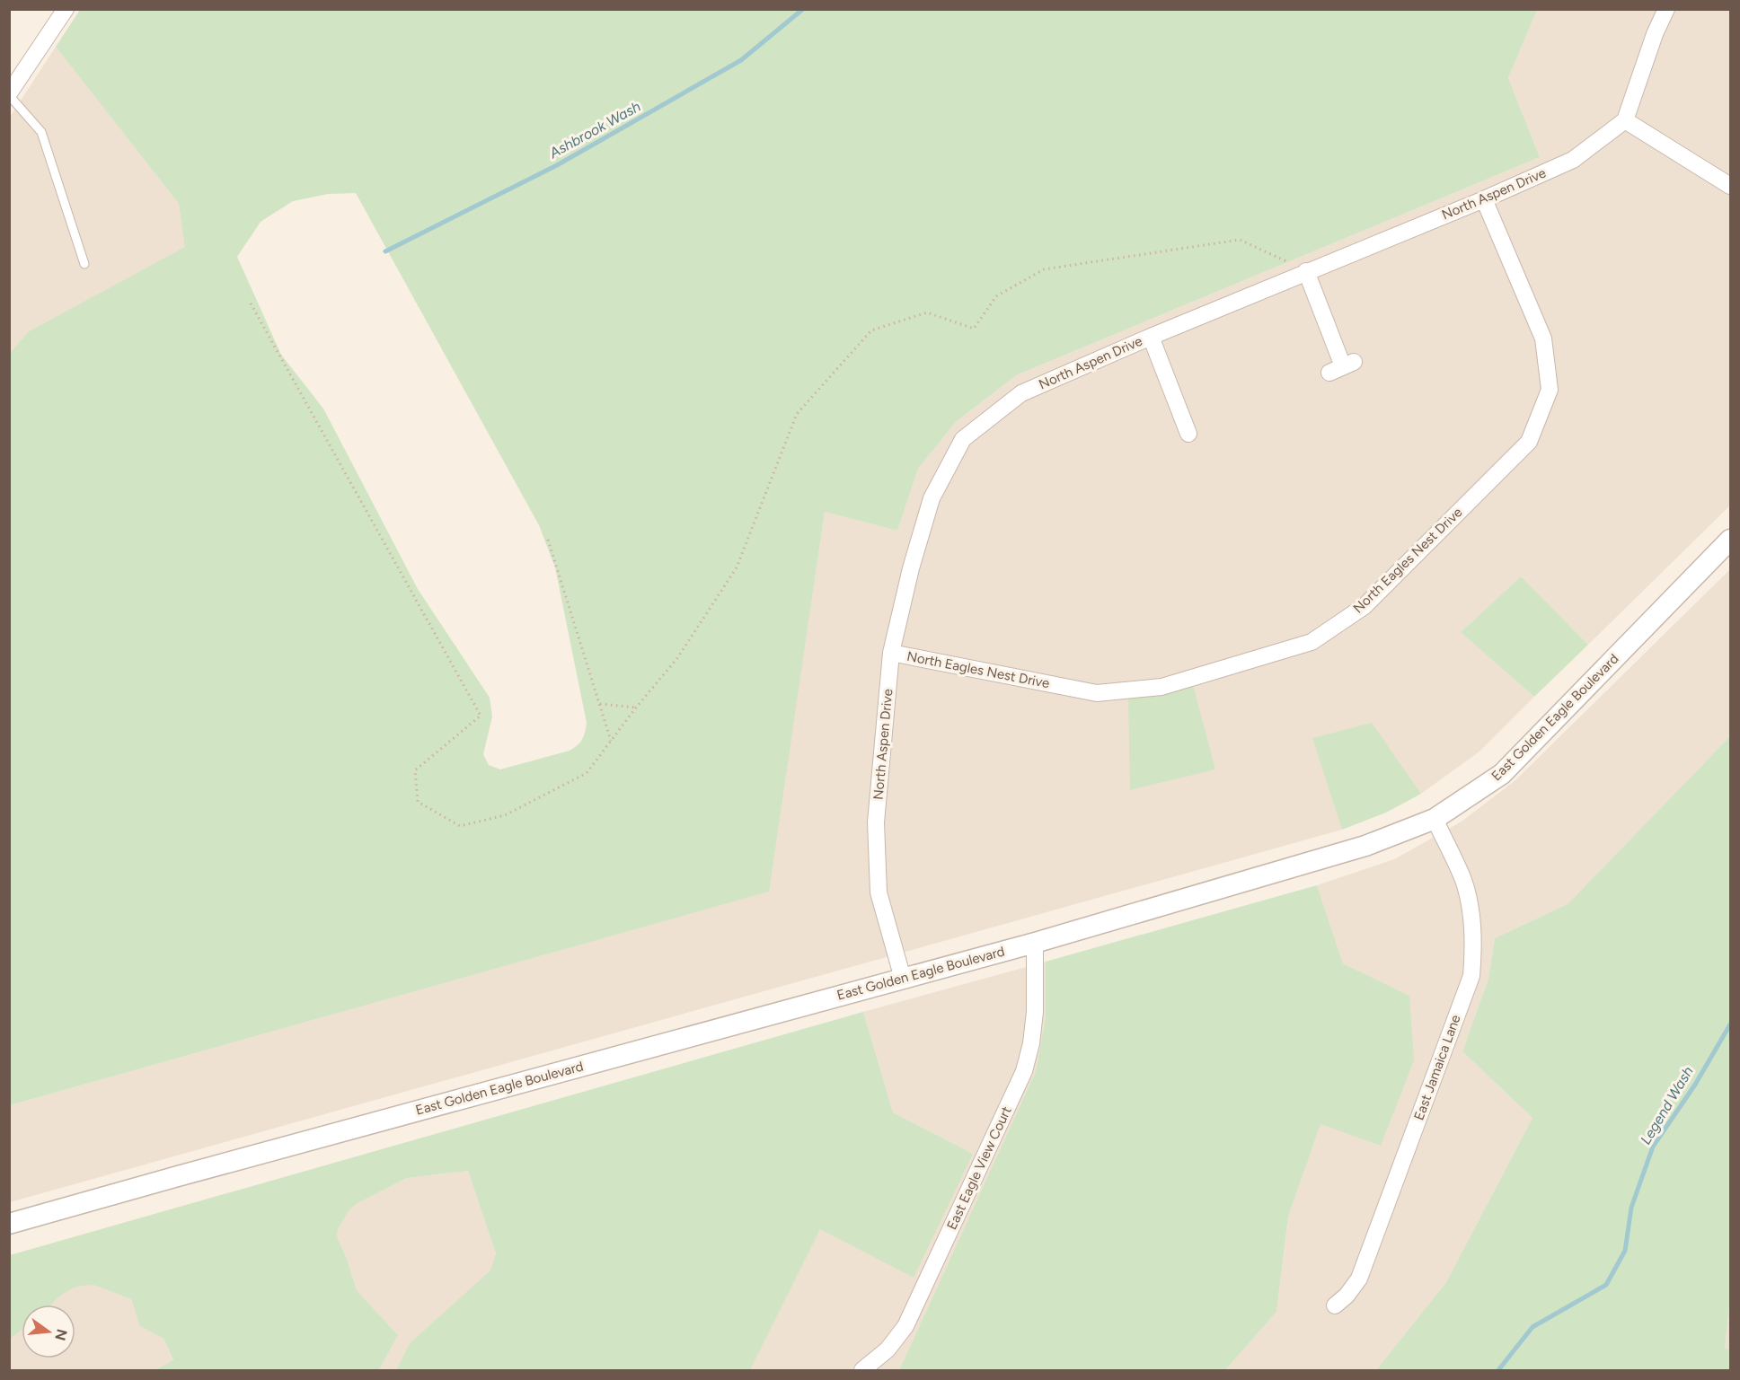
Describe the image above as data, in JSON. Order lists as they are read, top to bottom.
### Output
{
  "streets": {
    "street": [
      "North Aspen Drive",
      "North Eagles Nest Drive",
      "East Golden Eagle Boulevard",
      "East Jamaica Lane",
      "East Eagle View Court"
    ]
  },
  "crossings": [
    ["North Aspen Drive", "North Eagles Nest Drive"],
    ["North Aspen Drive", "East Golden Eagle Boulevard"],
    ["East Golden Eagle Boulevard", "East Jamaica Lane"],
    ["East Golden Eagle Boulevard", "East Eagle View Court"]
  ],
  "water": ["Ashbrook Wash", "Legend Wash"],
  "north": "right"
}
